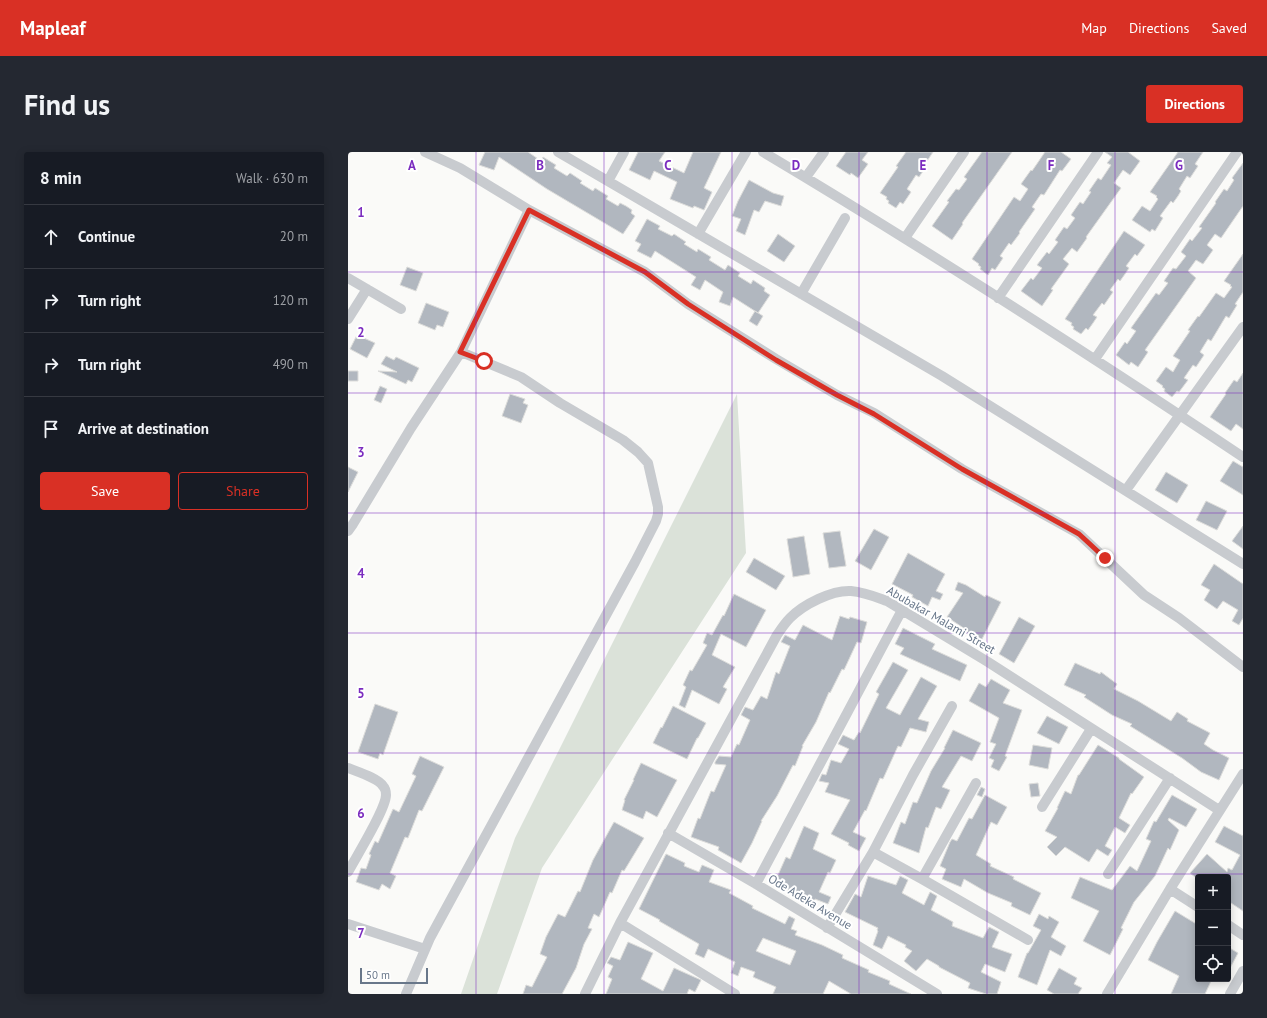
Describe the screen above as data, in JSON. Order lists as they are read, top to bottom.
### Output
{
  "streets": {
    "street": ["Abubakar Malami Street", "Ode Adeka Avenue"]
  },
  "crossings": [
    ["Abubakar Malami Street", "Ode Adeka Avenue"]
  ],
  "scale_bar": "50 m",
  "page": {
    "header": "Mapleaf",
    "nav": ["Map", "Directions", "Saved"],
    "buttons": [
      "Directions",
      ["Save", "Share"]
    ],
    "title": "Find us",
    "heading": ["8 min", "Walk · 630 m"],
    "list": [
      ["Continue", "20 m"],
      ["Turn right", "120 m"],
      ["Turn right", "490 m"],
      "Arrive at destination"
    ],
    "map_buttons": ["+", "−"],
    "scale": "50 m"
  },
  "grid": {
    "columns": [
      "A",
      "B",
      "C",
      "D",
      "E",
      "F",
      "G"
    ],
    "rows": [
      "1",
      "2",
      "3",
      "4",
      "5",
      "6",
      "7"
    ]
  }
}
